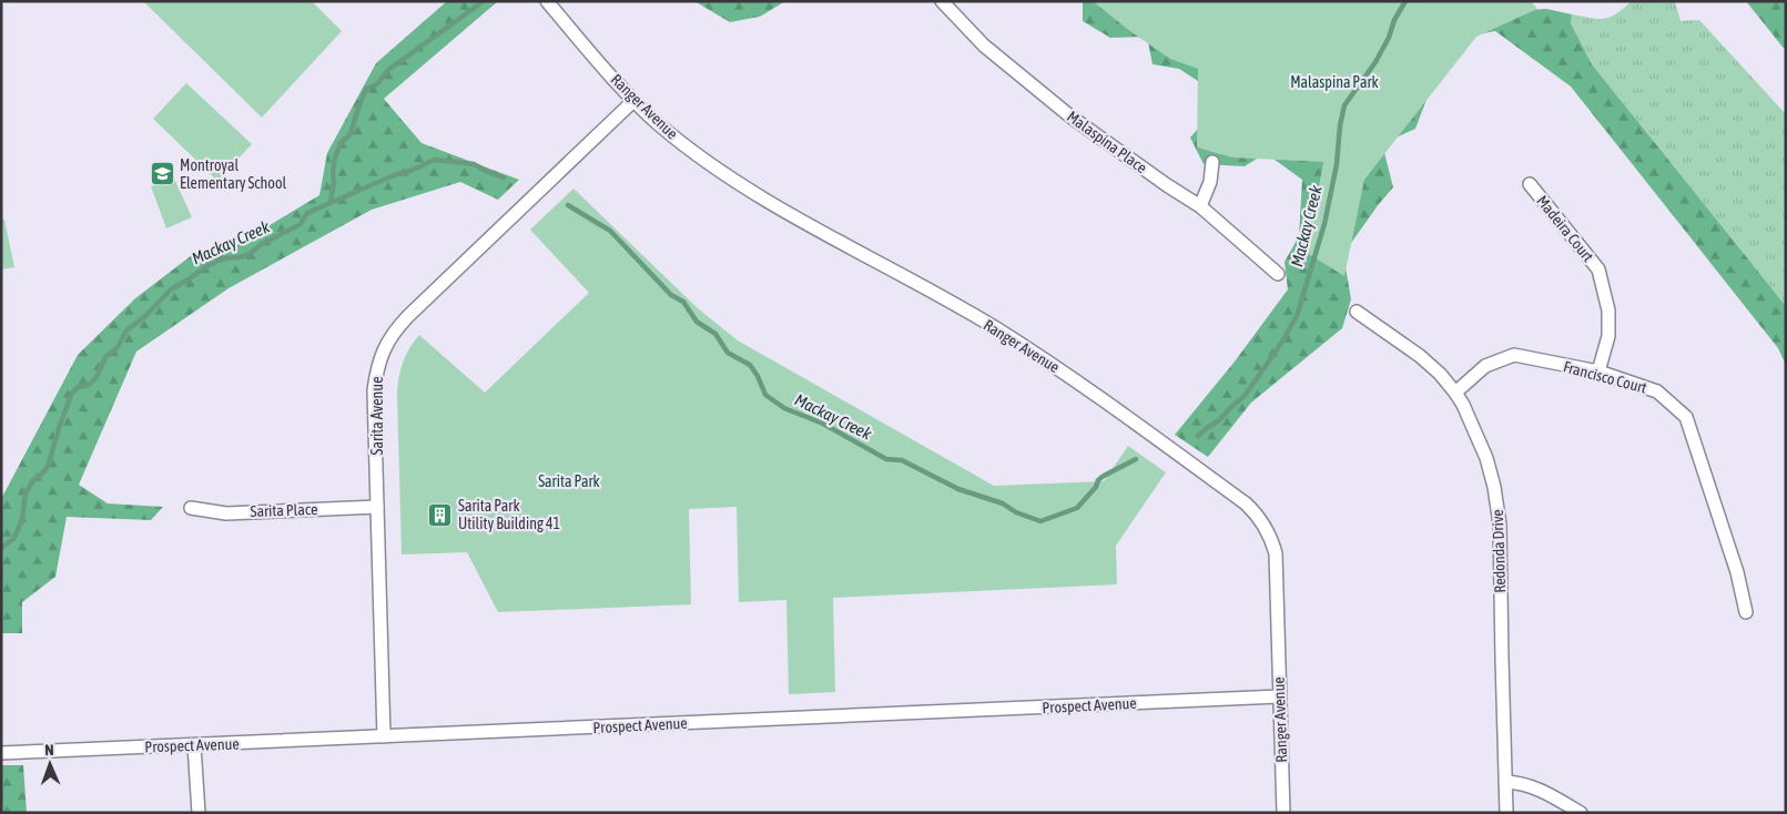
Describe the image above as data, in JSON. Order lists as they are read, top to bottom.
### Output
{
  "streets": {
    "street": [
      "Ranger Avenue",
      "Malaspina Place",
      "Madeira Court",
      "Francisco Court",
      "Sarita Avenue",
      "Sarita Place",
      "Redonda Drive",
      "Prospect Avenue"
    ]
  },
  "crossings": [
    ["Ranger Avenue", "Sarita Avenue"],
    ["Ranger Avenue", "Prospect Avenue"],
    ["Madeira Court", "Francisco Court"],
    ["Francisco Court", "Redonda Drive"],
    ["Sarita Avenue", "Sarita Place"],
    ["Sarita Avenue", "Prospect Avenue"]
  ],
  "water": ["Mackay Creek"],
  "parks": ["Malaspina Park", "Sarita Park"],
  "places": {
    "school or university": ["Montroyal Elementary School"],
    "building": ["Sarita Park Utility Building 41"]
  },
  "north": "top"
}
